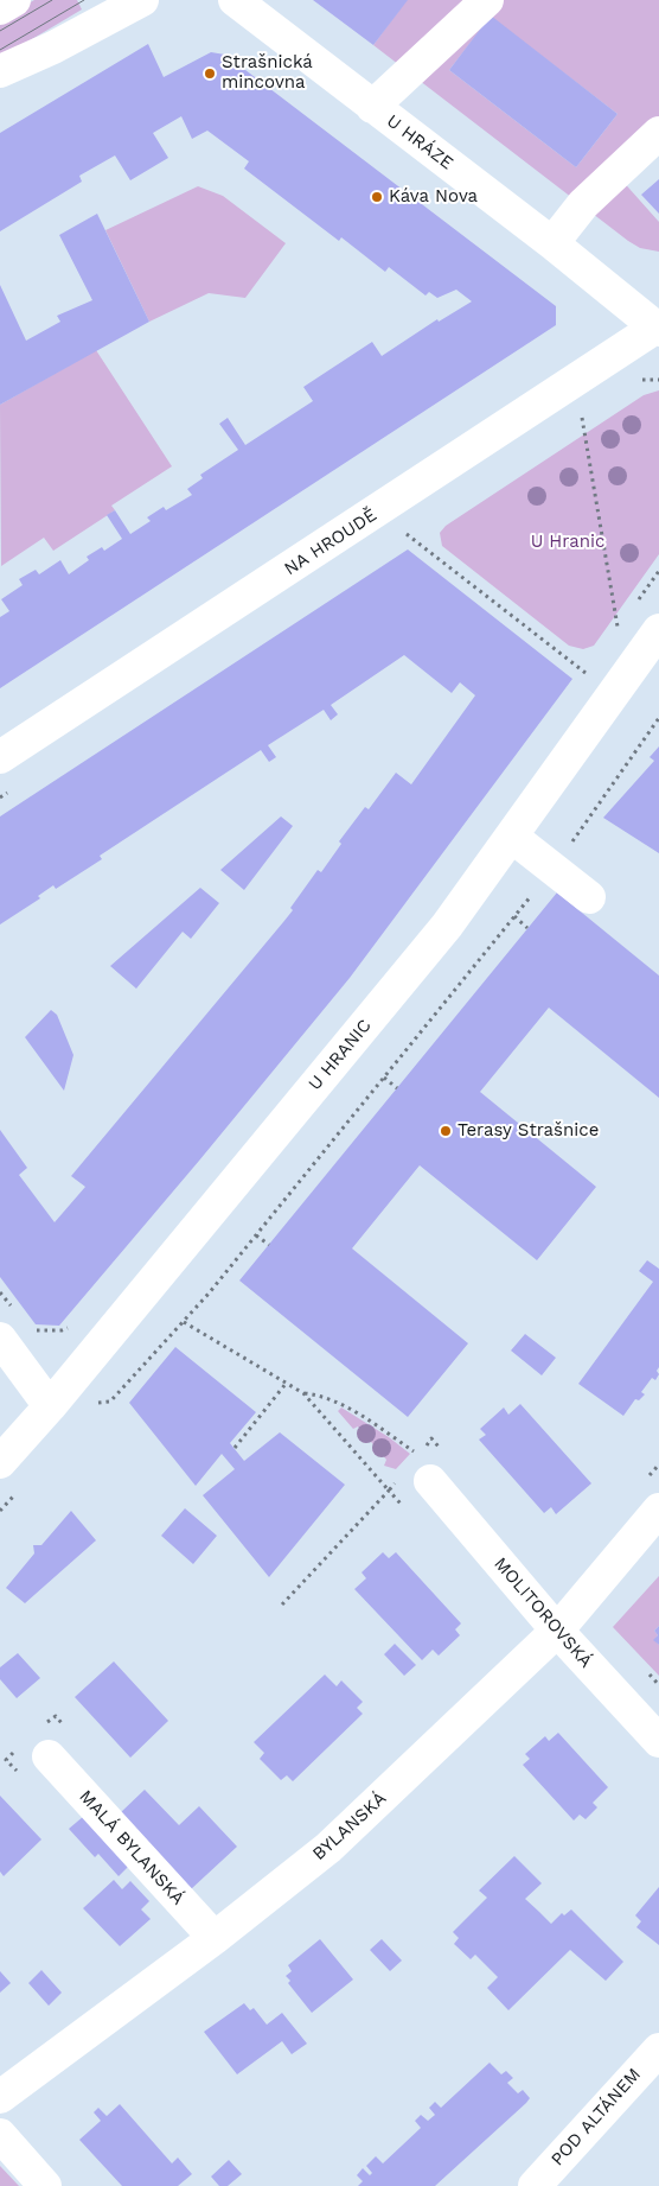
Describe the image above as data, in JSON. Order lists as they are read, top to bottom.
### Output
{
  "streets": {
    "street": [
      "U HRÁZE",
      "NA HROUDĚ",
      "U HRANIC",
      "MOLITOROVSKÁ",
      "BYLANSKÁ",
      "MALÁ BYLANSKÁ",
      "POD ALTÁNEM"
    ]
  },
  "crossings": [
    ["U HRÁZE", "NA HROUDĚ"],
    ["MOLITOROVSKÁ", "BYLANSKÁ"],
    ["BYLANSKÁ", "MALÁ BYLANSKÁ"]
  ],
  "parks": ["U Hranic"],
  "places": ["Strašnická mincovna", "Káva Nova", "Terasy Strašnice"]
}
